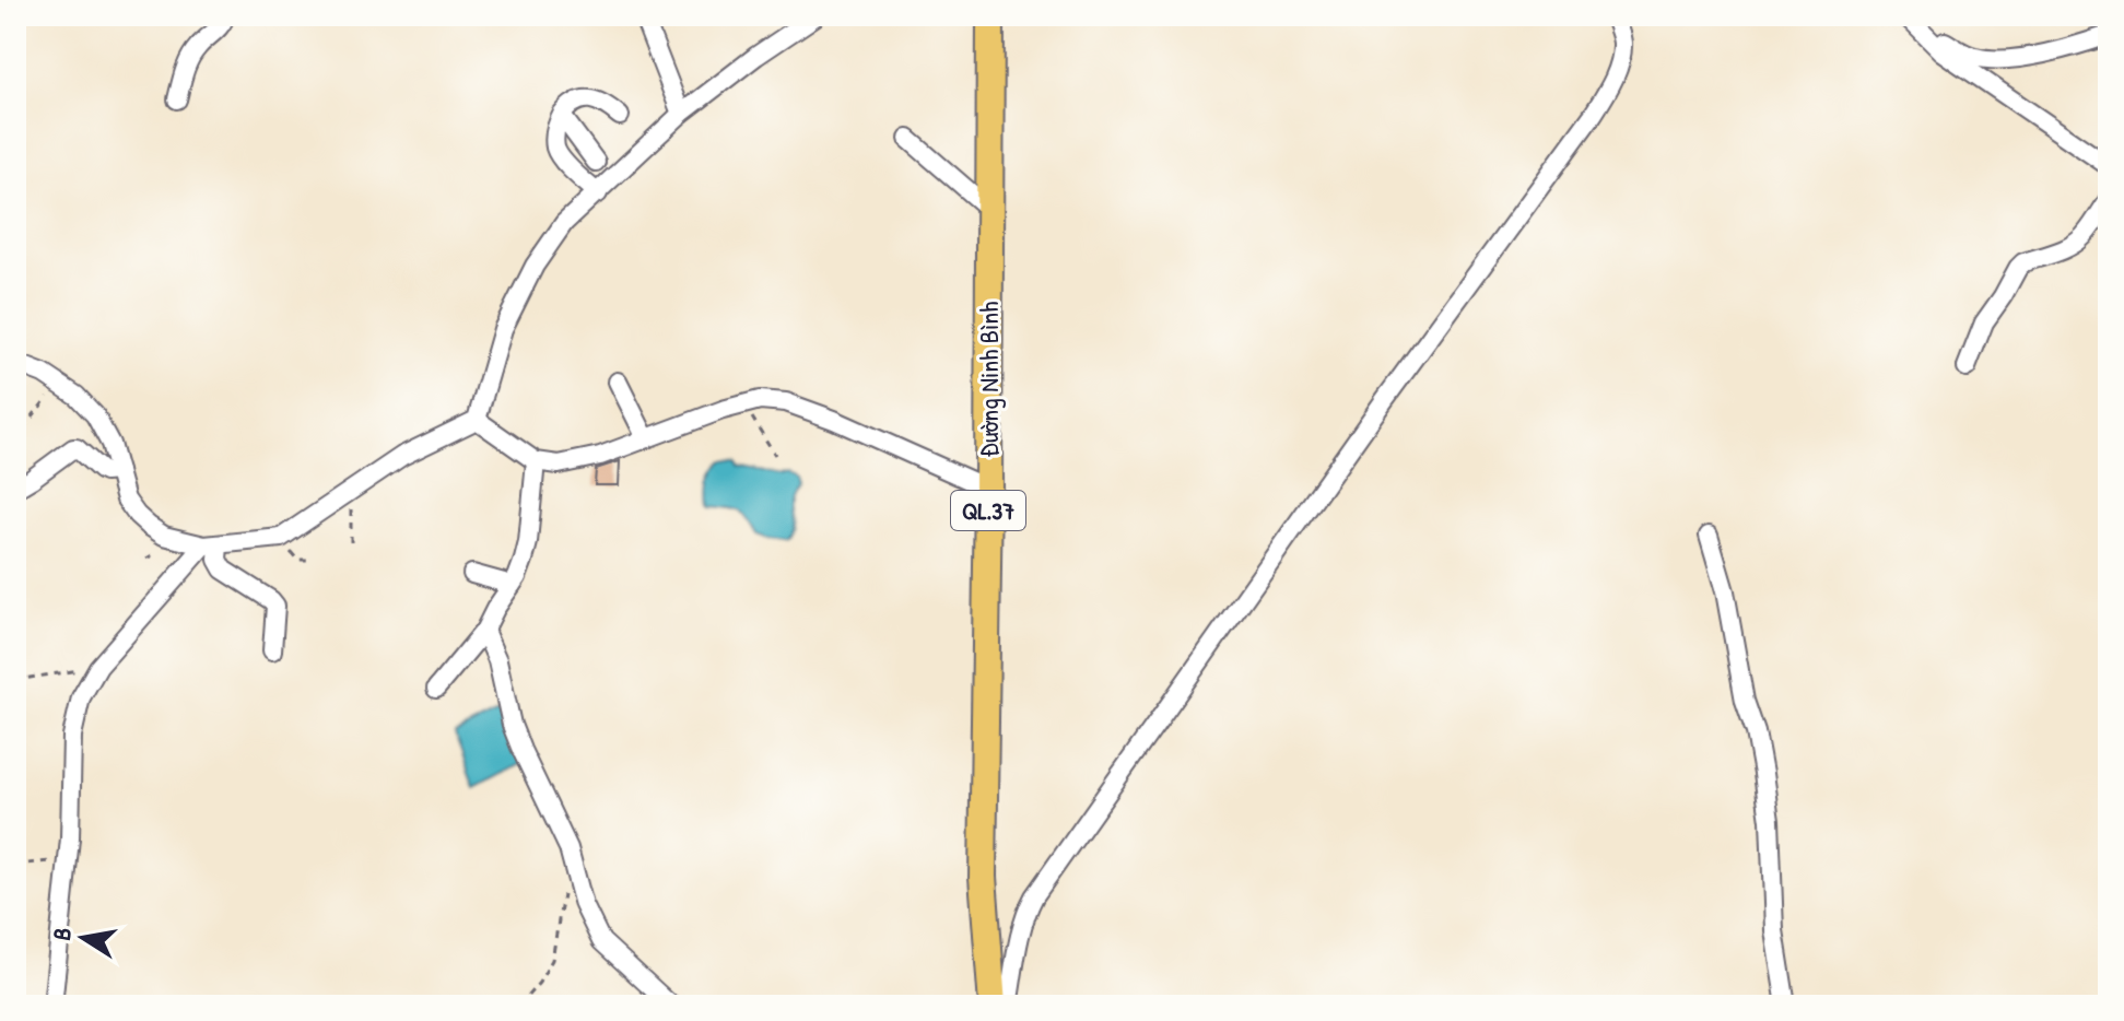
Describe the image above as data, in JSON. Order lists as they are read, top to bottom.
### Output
{
  "streets": {
    "highway": ["Đường Ninh Bình", "QL.37"]
  },
  "north": "left"
}
